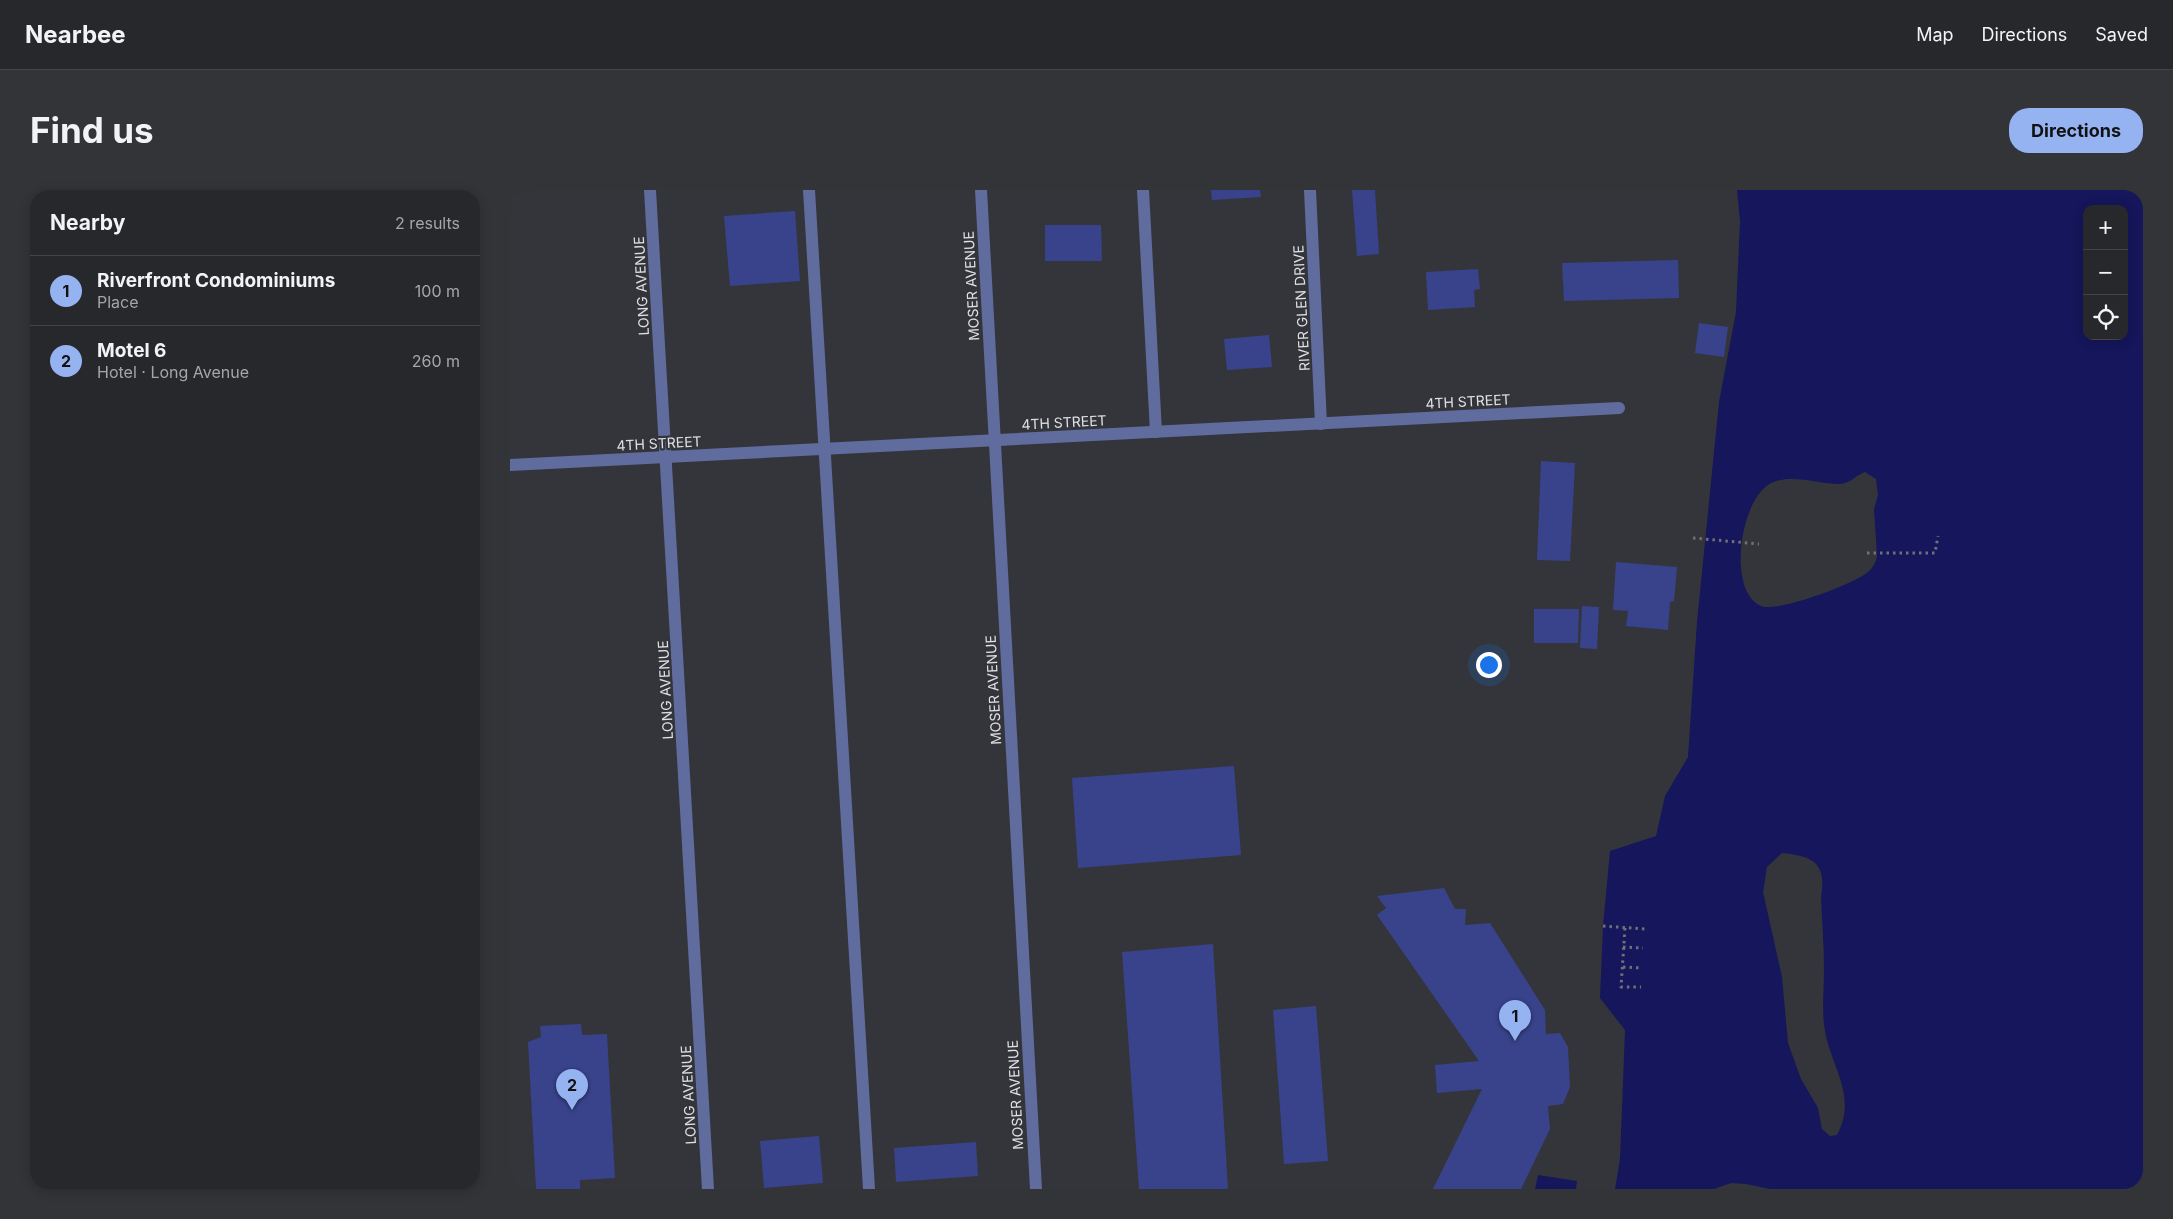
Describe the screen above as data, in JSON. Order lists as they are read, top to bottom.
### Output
{
  "streets": {
    "street": [
      "LONG AVENUE",
      "MOSER AVENUE",
      "RIVER GLEN DRIVE",
      "4TH STREET"
    ]
  },
  "crossings": [
    ["LONG AVENUE", "4TH STREET"],
    ["MOSER AVENUE", "4TH STREET"],
    ["RIVER GLEN DRIVE", "4TH STREET"]
  ],
  "page": {
    "header": "Nearbee",
    "nav": ["Map", "Directions", "Saved"],
    "buttons": "Directions",
    "title": "Find us",
    "heading": ["Nearby", "2 results"],
    "map_buttons": ["+", "−"],
    "list": [
      {
        "mark": "1",
        "name": "Riverfront Condominiums",
        "note": "Place",
        "value": "100 m"
      },
      {
        "mark": "2",
        "name": "Motel 6",
        "note": "Hotel · Long Avenue",
        "value": "260 m"
      }
    ],
    "pins": ["1", "2"]
  }
}
